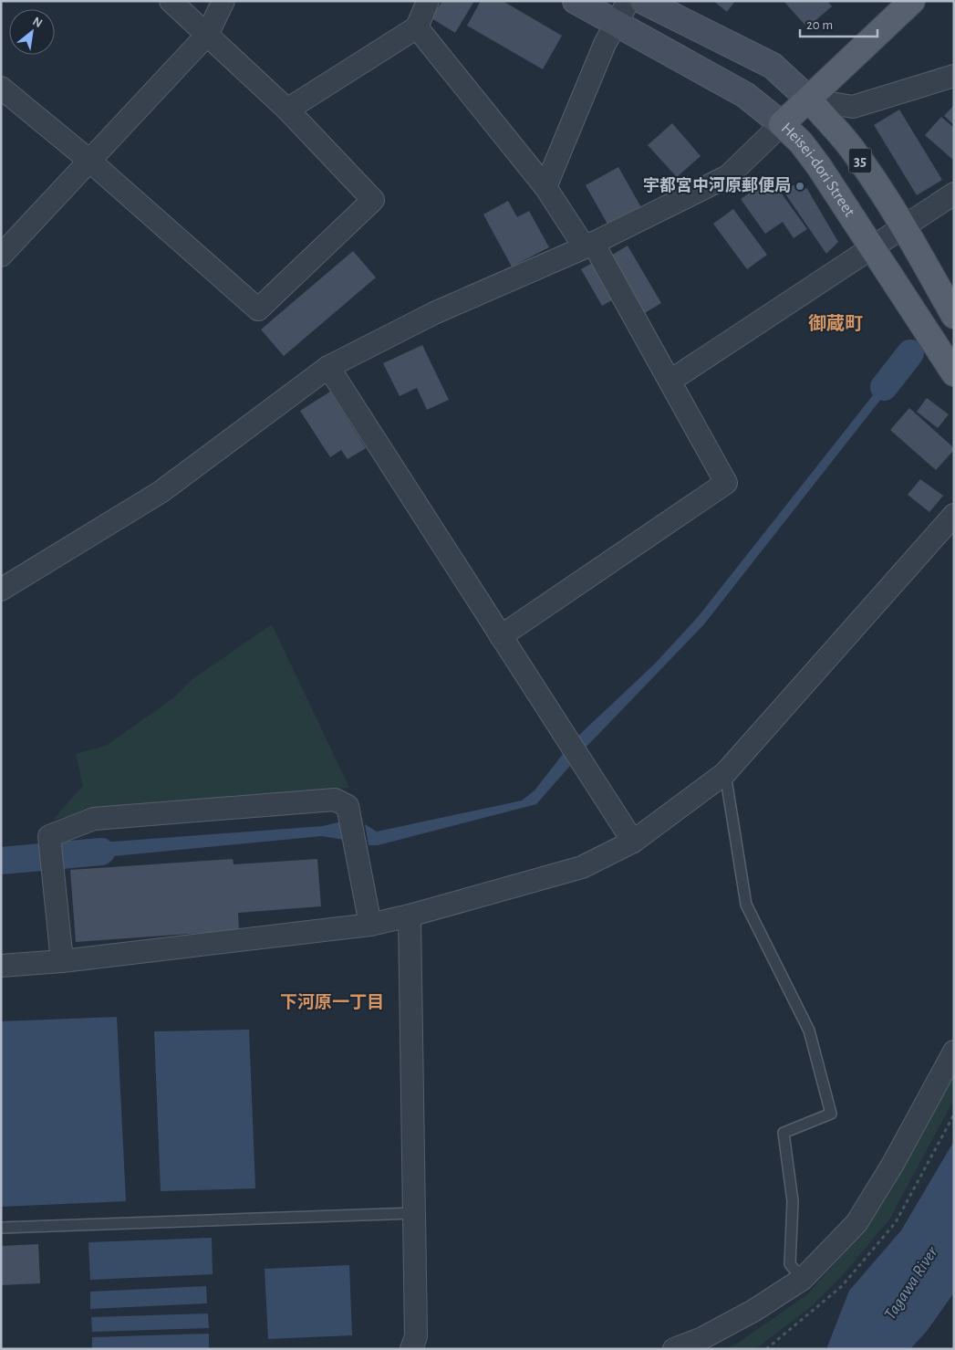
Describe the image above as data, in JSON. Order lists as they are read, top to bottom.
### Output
{
  "streets": {
    "main road": ["35", "Heisei-dori Street"]
  },
  "districts": ["御蔵町", "下河原一丁目"],
  "water": ["Tagawa River"],
  "places": ["宇都宮中河原郵便局"],
  "scale_bar": "20 m",
  "north": "top right"
}
